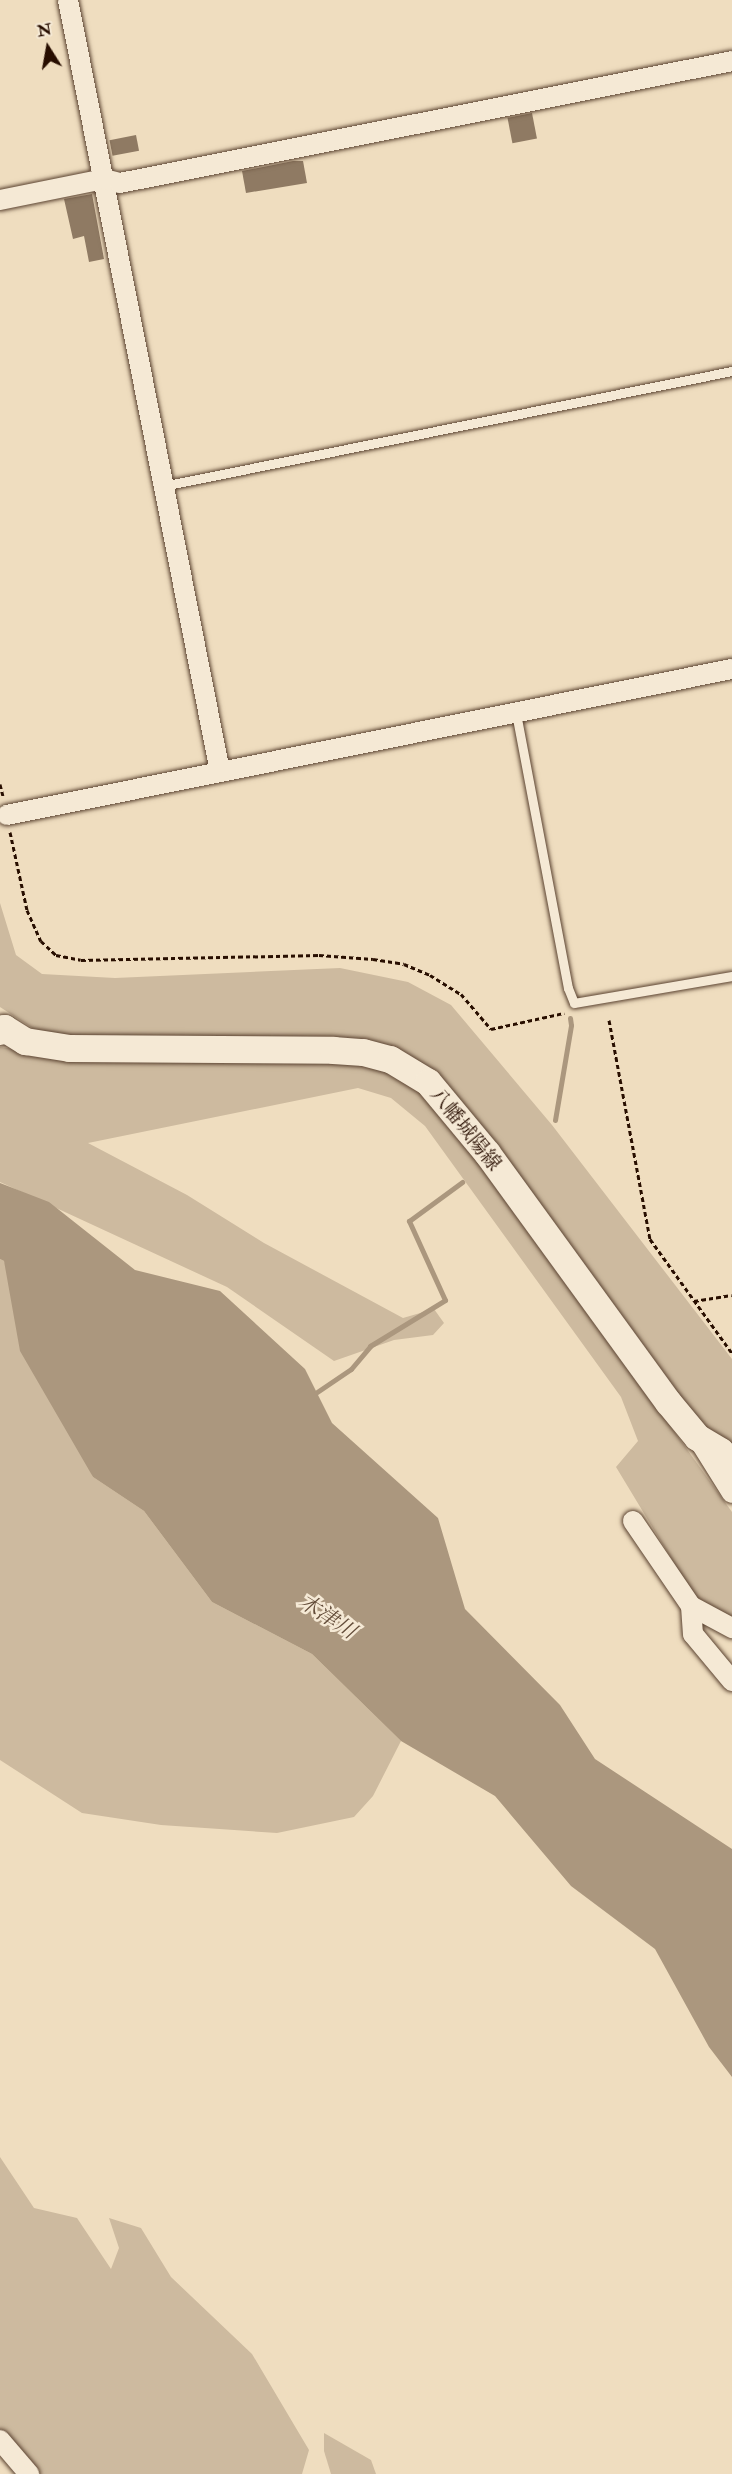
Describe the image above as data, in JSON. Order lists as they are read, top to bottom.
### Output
{
  "streets": {
    "main road": ["八幡城陽線"]
  },
  "water": ["木津川"],
  "north": "top"
}
